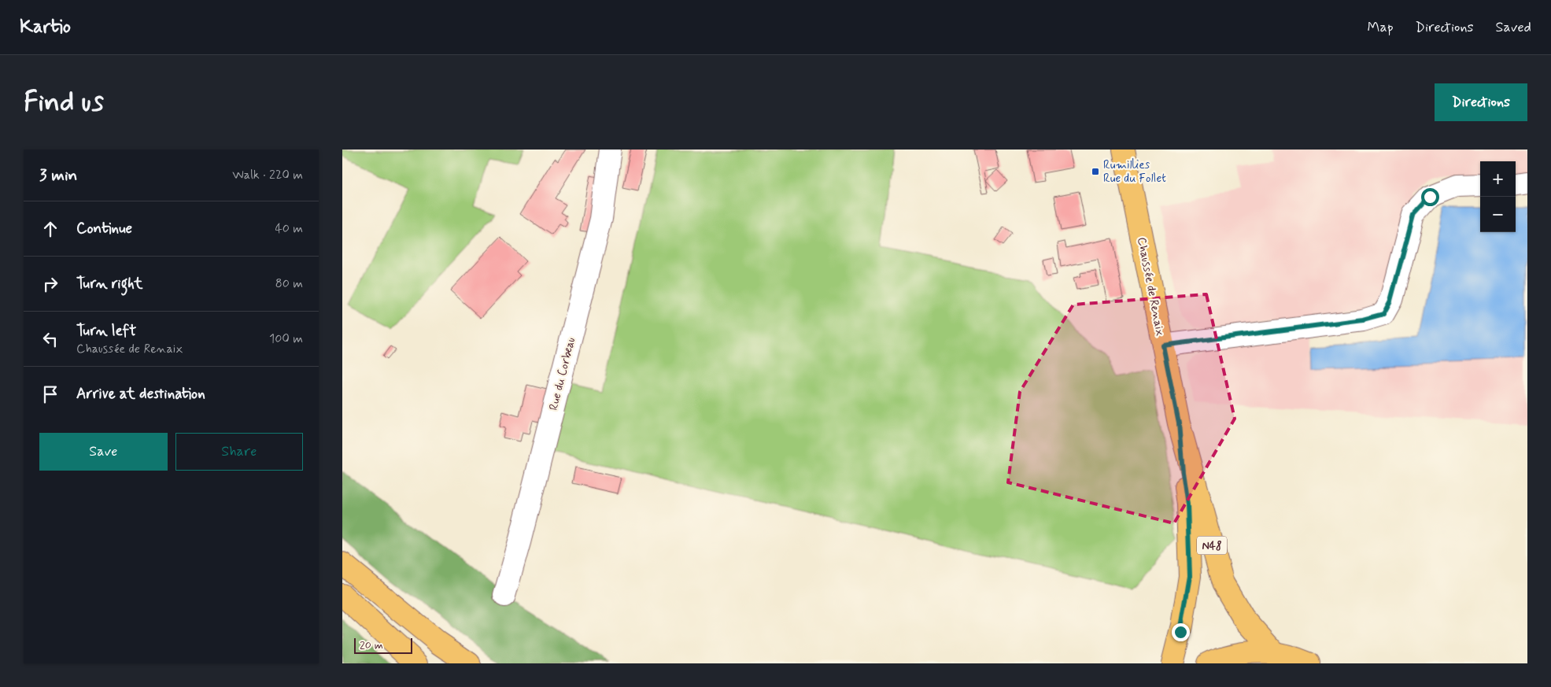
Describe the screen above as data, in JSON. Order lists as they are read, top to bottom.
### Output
{
  "streets": {
    "main road": ["Chaussée de Renaix", "N48"],
    "street": ["Rue du Corbeau"]
  },
  "places": {
    "transit": ["Rumillies Rue du Follet"]
  },
  "scale_bar": "20 m",
  "page": {
    "header": "Kartio",
    "nav": ["Map", "Directions", "Saved"],
    "buttons": [
      "Directions",
      ["Save", "Share"]
    ],
    "title": "Find us",
    "heading": ["3 min", "Walk · 220 m"],
    "map_buttons": ["+", "−"],
    "list": [
      ["Continue", "40 m"],
      ["Turn right", "80 m"],
      ["Turn left", "Chaussée de Renaix", "100 m"],
      "Arrive at destination"
    ],
    "scale": "20 m"
  }
}
